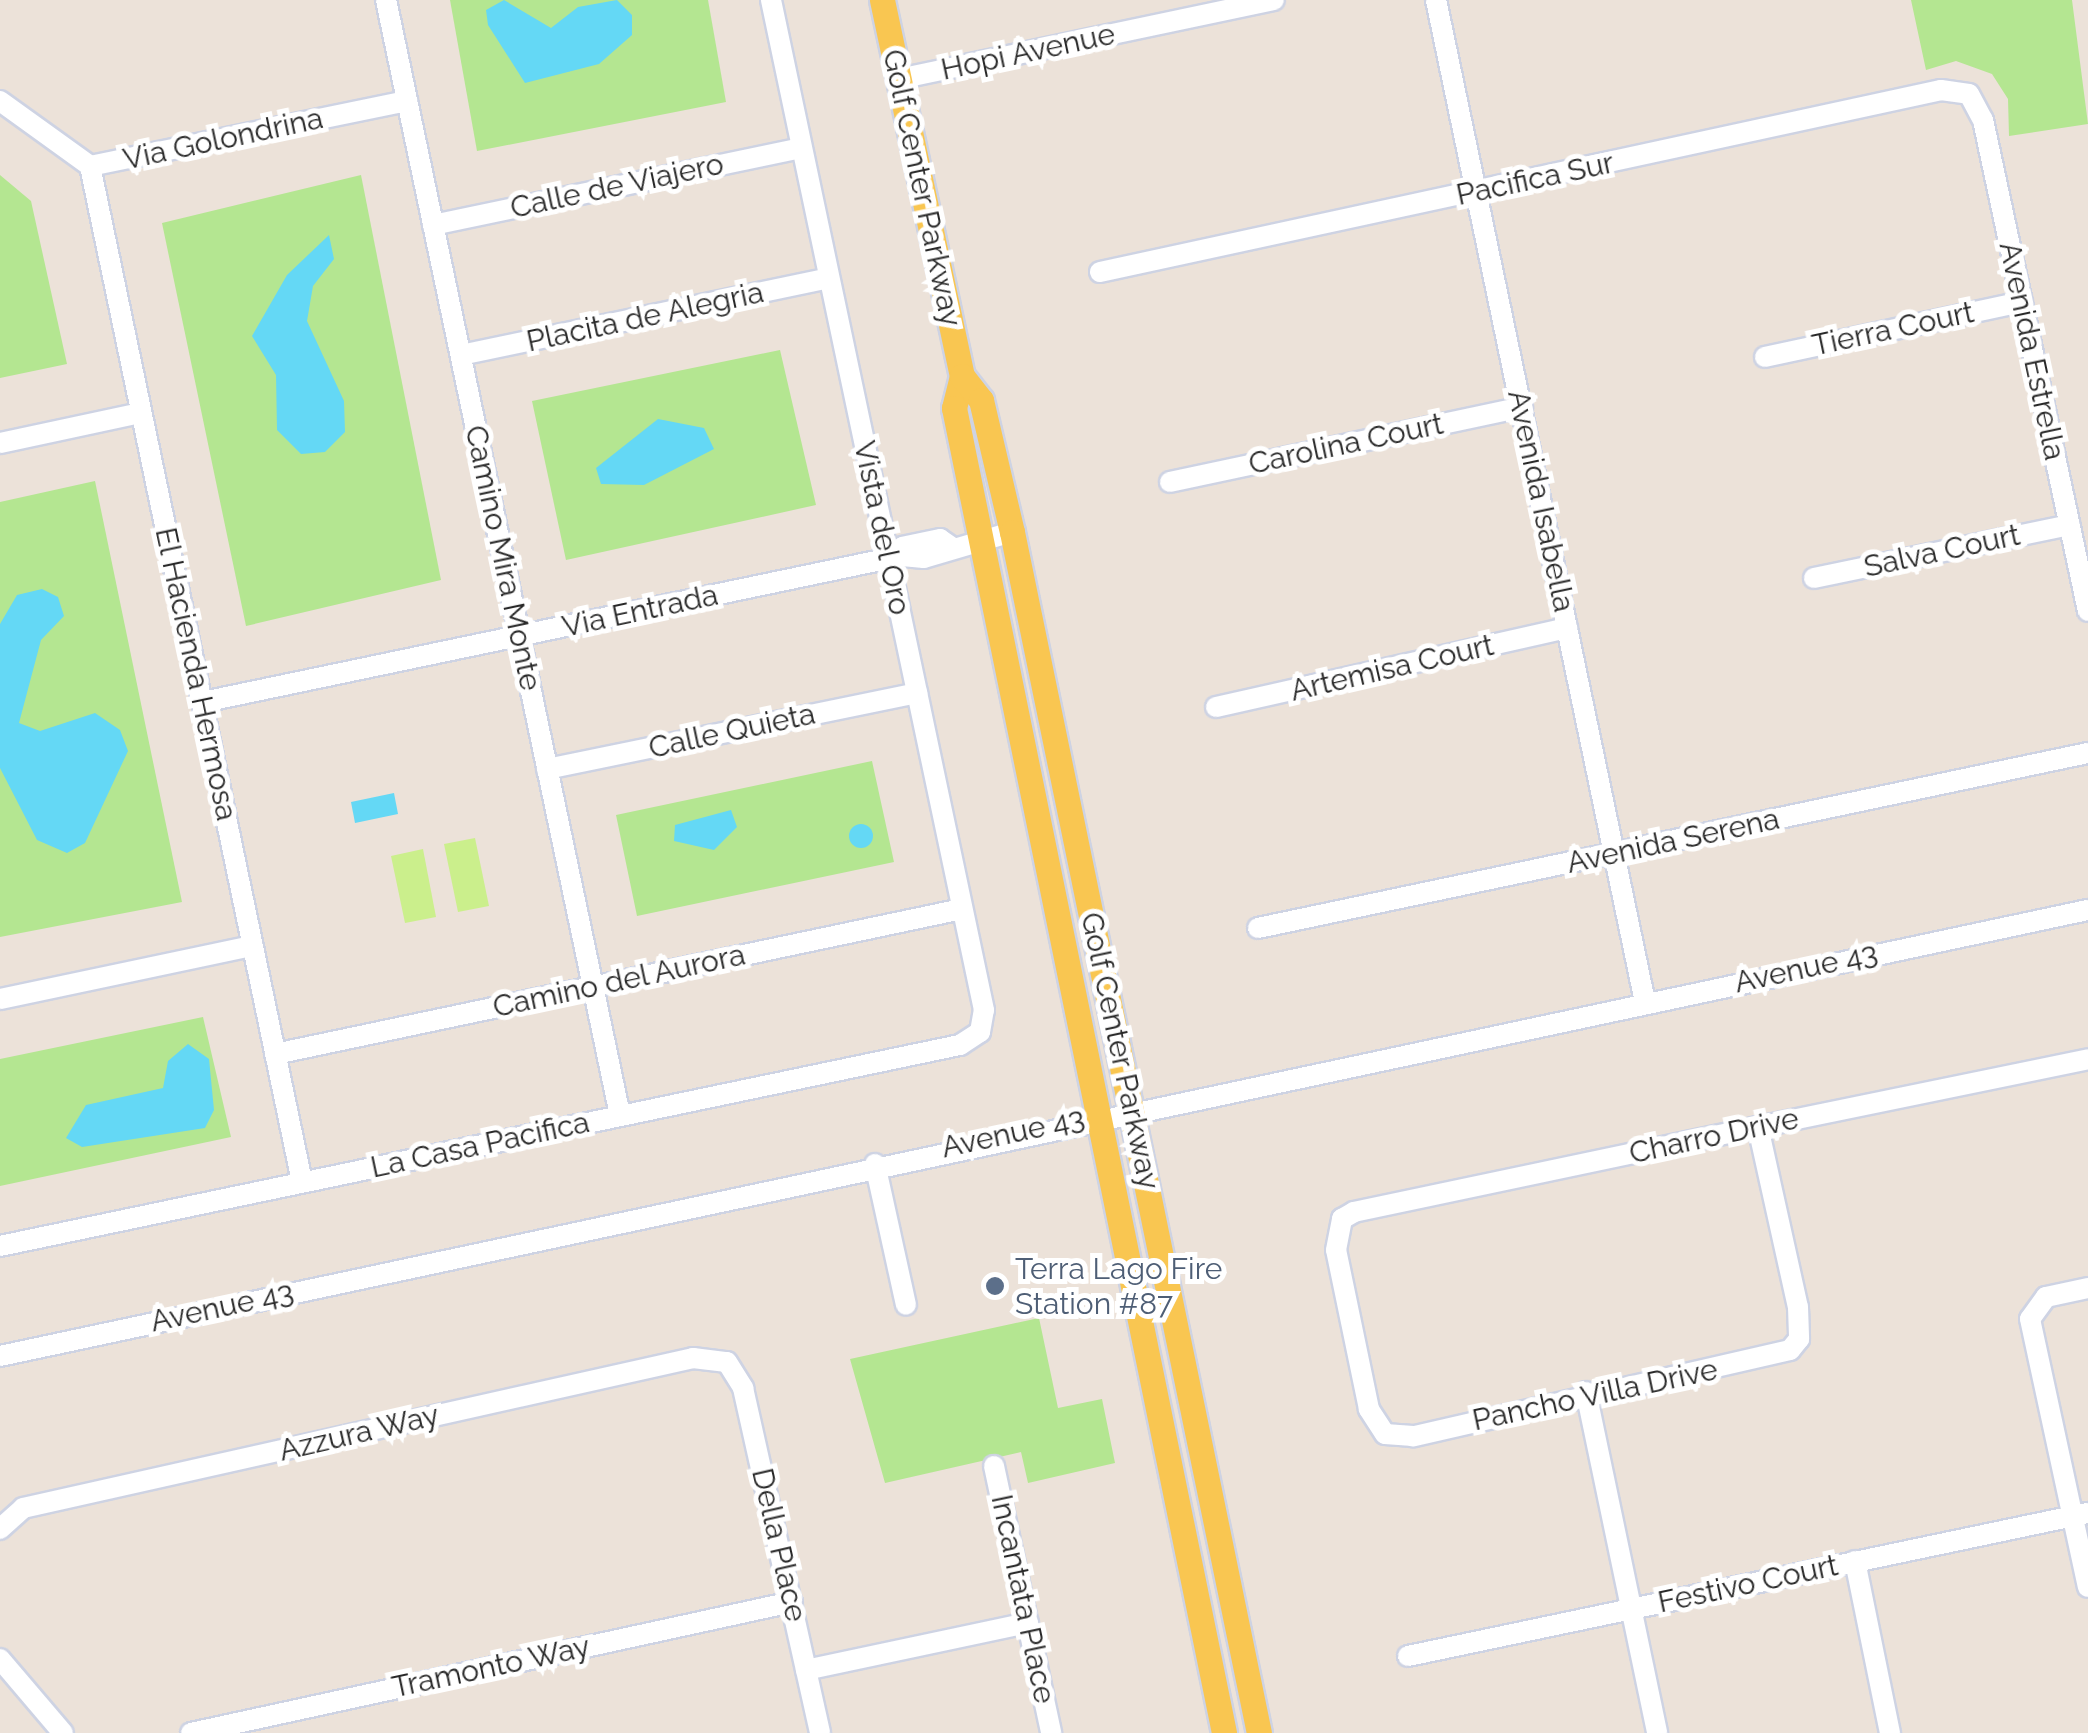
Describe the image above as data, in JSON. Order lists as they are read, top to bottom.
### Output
{
  "streets": {
    "main road": ["Golf Center Parkway"],
    "street": [
      "Hopi Avenue",
      "Via Golondrina",
      "Pacifica Sur",
      "Calle de Viajero",
      "Placita de Alegria",
      "Tierra Court",
      "Avenida Estrella",
      "Carolina Court",
      "Avenida Isabella",
      "Vista del Oro",
      "Salva Court",
      "Camino Mira Monte",
      "Via Entrada",
      "Artemisa Court",
      "El Hacienda Hermosa",
      "Calle Quieta",
      "Avenida Serena",
      "Avenue 43",
      "Camino del Aurora",
      "Charro Drive",
      "La Casa Pacifica",
      "Pancho Villa Drive",
      "Azzura Way",
      "Della Place",
      "Festivo Court",
      "Incantata Place",
      "Tramonto Way"
    ]
  },
  "crossings": [
    ["Hopi Avenue", "Golf Center Parkway"],
    ["Via Golondrina", "Camino Mira Monte"],
    ["Via Golondrina", "El Hacienda Hermosa"],
    ["Pacifica Sur", "Avenida Estrella"],
    ["Pacifica Sur", "Avenida Isabella"],
    ["Calle de Viajero", "Vista del Oro"],
    ["Calle de Viajero", "Camino Mira Monte"],
    ["Golf Center Parkway", "Via Entrada"],
    ["Golf Center Parkway", "Avenue 43"],
    ["Placita de Alegria", "Vista del Oro"],
    ["Placita de Alegria", "Camino Mira Monte"],
    ["Tierra Court", "Avenida Estrella"],
    ["Avenida Estrella", "Salva Court"],
    ["Carolina Court", "Avenida Isabella"],
    ["Avenida Isabella", "Artemisa Court"],
    ["Avenida Isabella", "Avenida Serena"],
    ["Avenida Isabella", "Avenue 43"],
    ["Vista del Oro", "Via Entrada"],
    ["Vista del Oro", "Calle Quieta"],
    ["Vista del Oro", "Camino del Aurora"],
    ["Vista del Oro", "La Casa Pacifica"],
    ["Camino Mira Monte", "Via Entrada"],
    ["Camino Mira Monte", "Calle Quieta"],
    ["Camino Mira Monte", "Camino del Aurora"],
    ["Camino Mira Monte", "La Casa Pacifica"],
    ["Via Entrada", "El Hacienda Hermosa"],
    ["El Hacienda Hermosa", "Camino del Aurora"],
    ["El Hacienda Hermosa", "La Casa Pacifica"],
    ["Charro Drive", "Pancho Villa Drive"],
    ["Azzura Way", "Della Place"],
    ["Della Place", "Tramonto Way"]
  ],
  "places": ["Terra Lago Fire Station #87"]
}
